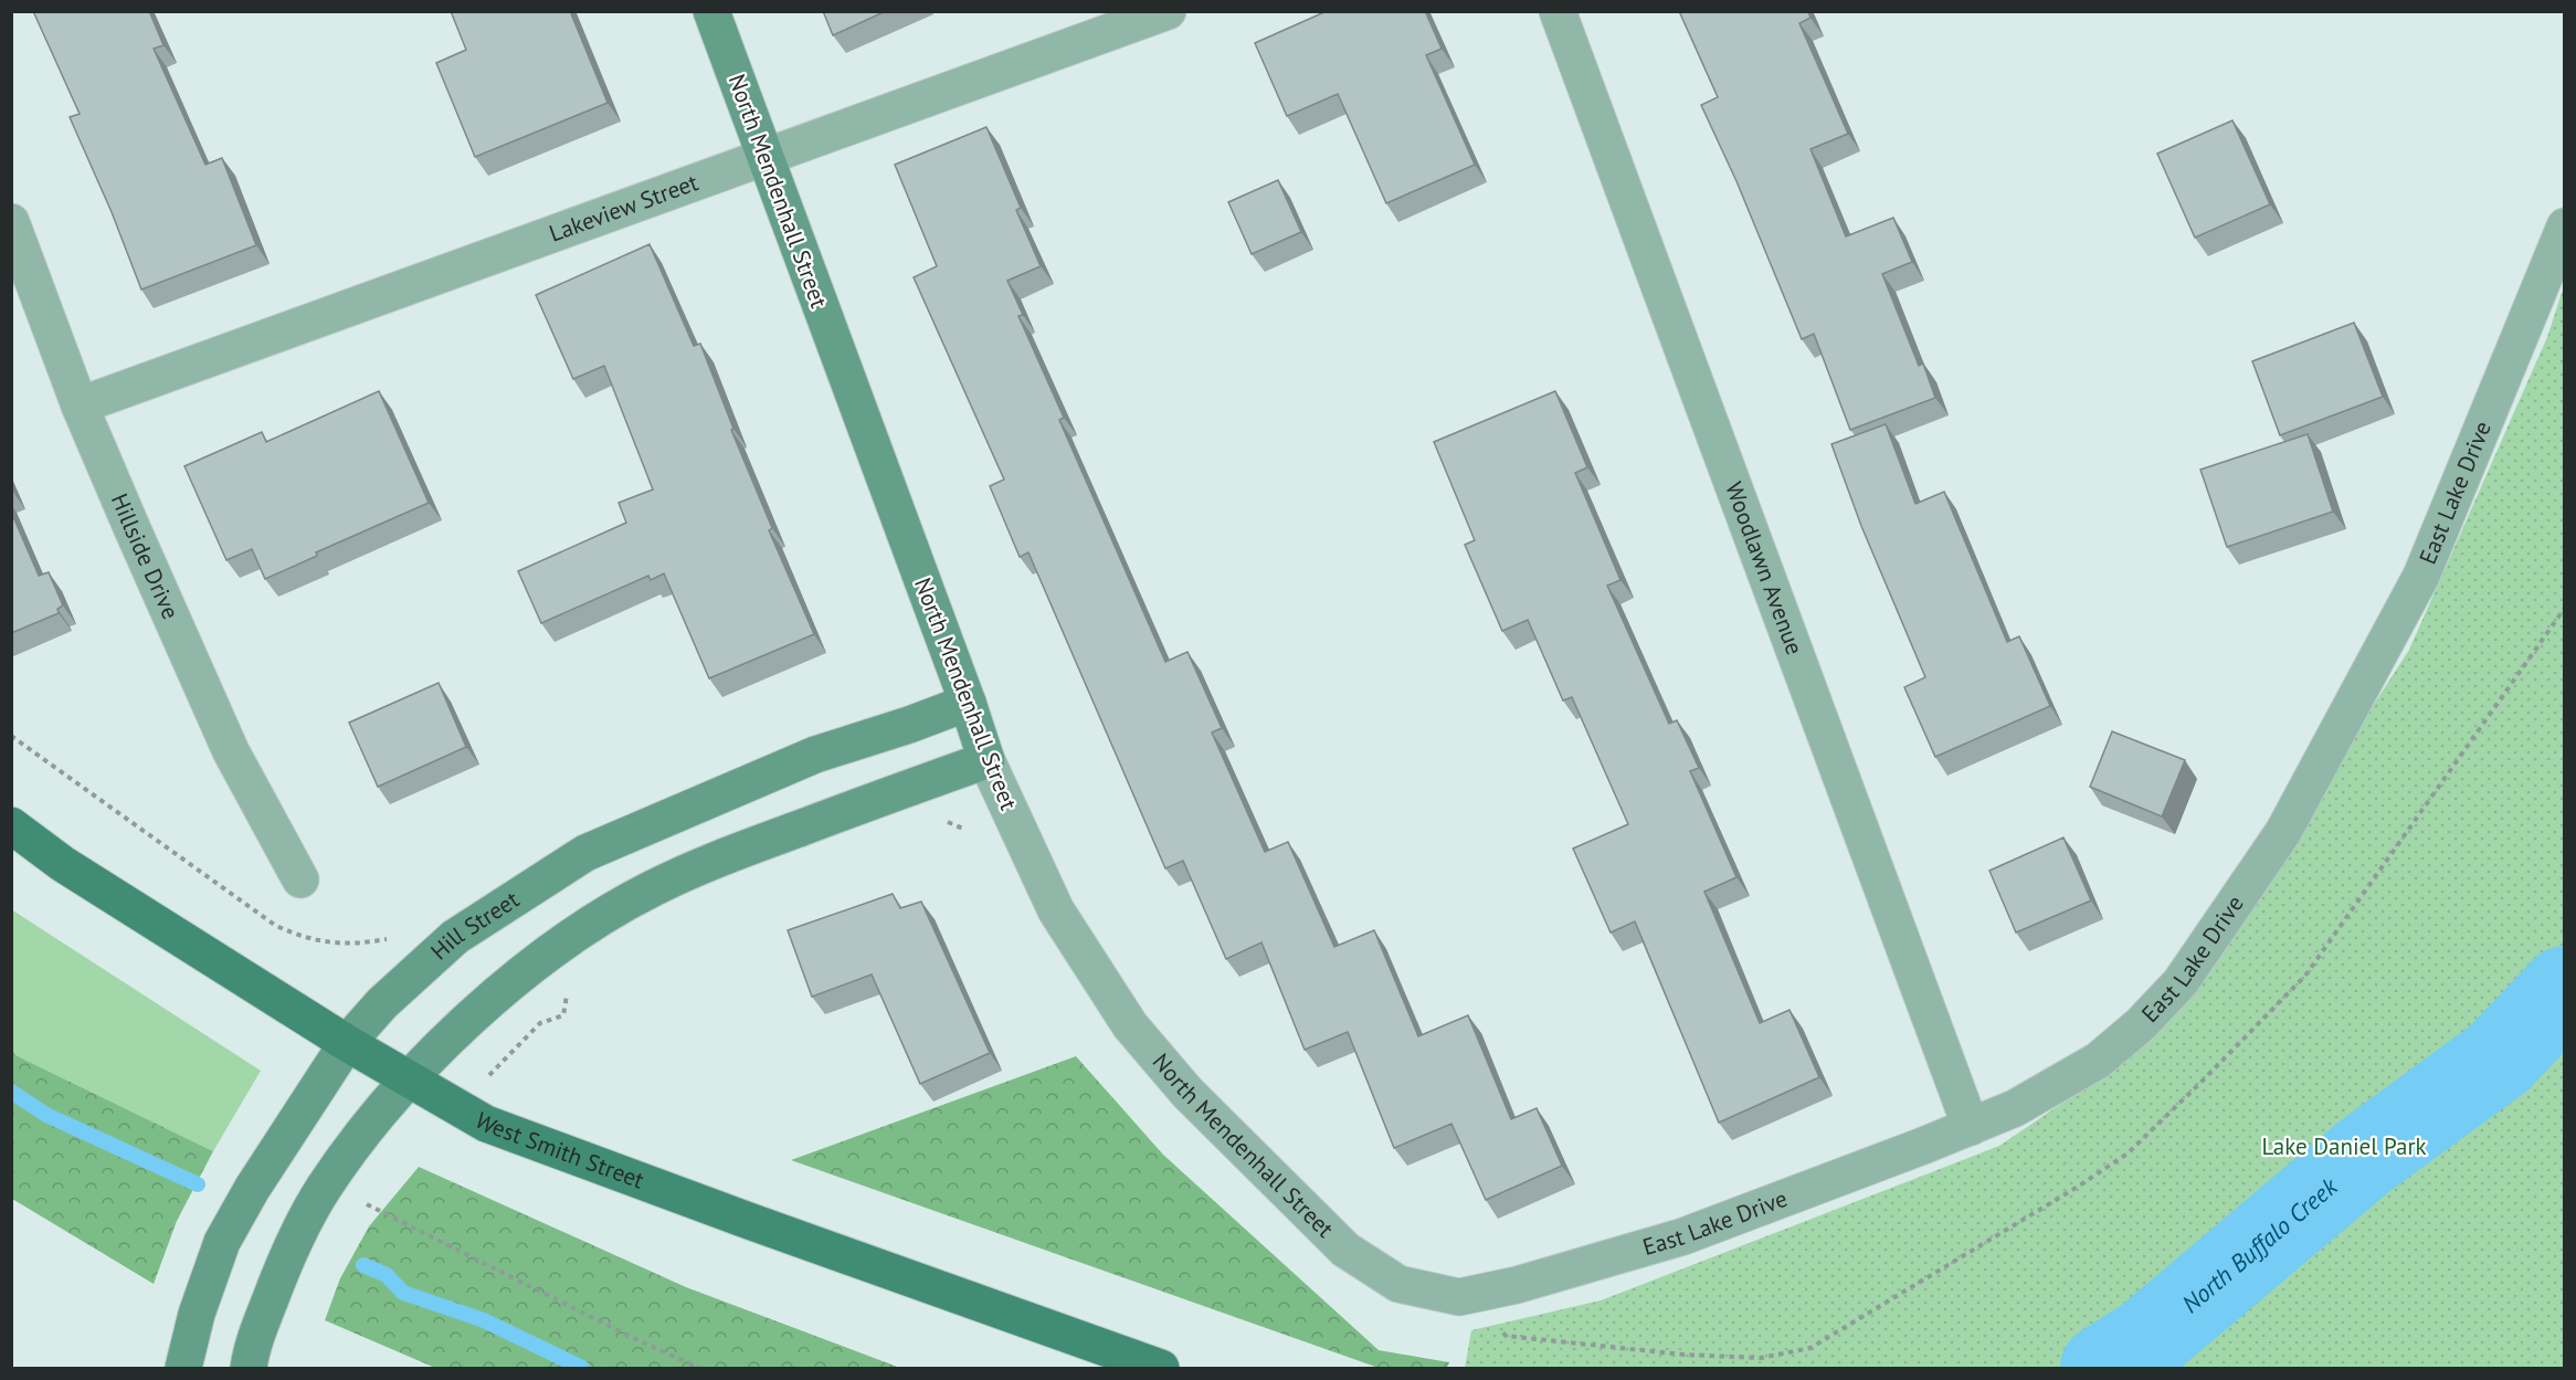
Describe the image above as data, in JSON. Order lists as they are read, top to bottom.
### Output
{
  "streets": {
    "main road": ["West Smith Street"],
    "street": [
      "North Mendenhall Street",
      "Lakeview Street",
      "East Lake Drive",
      "Hillside Drive",
      "Woodlawn Avenue",
      "Hill Street"
    ]
  },
  "crossings": [
    ["North Mendenhall Street", "Lakeview Street"],
    ["North Mendenhall Street", "East Lake Drive"],
    ["North Mendenhall Street", "Hill Street"],
    ["Lakeview Street", "Hillside Drive"],
    ["East Lake Drive", "Woodlawn Avenue"],
    ["Hill Street", "West Smith Street"]
  ],
  "water": ["North Buffalo Creek"],
  "parks": ["Lake Daniel Park"]
}
